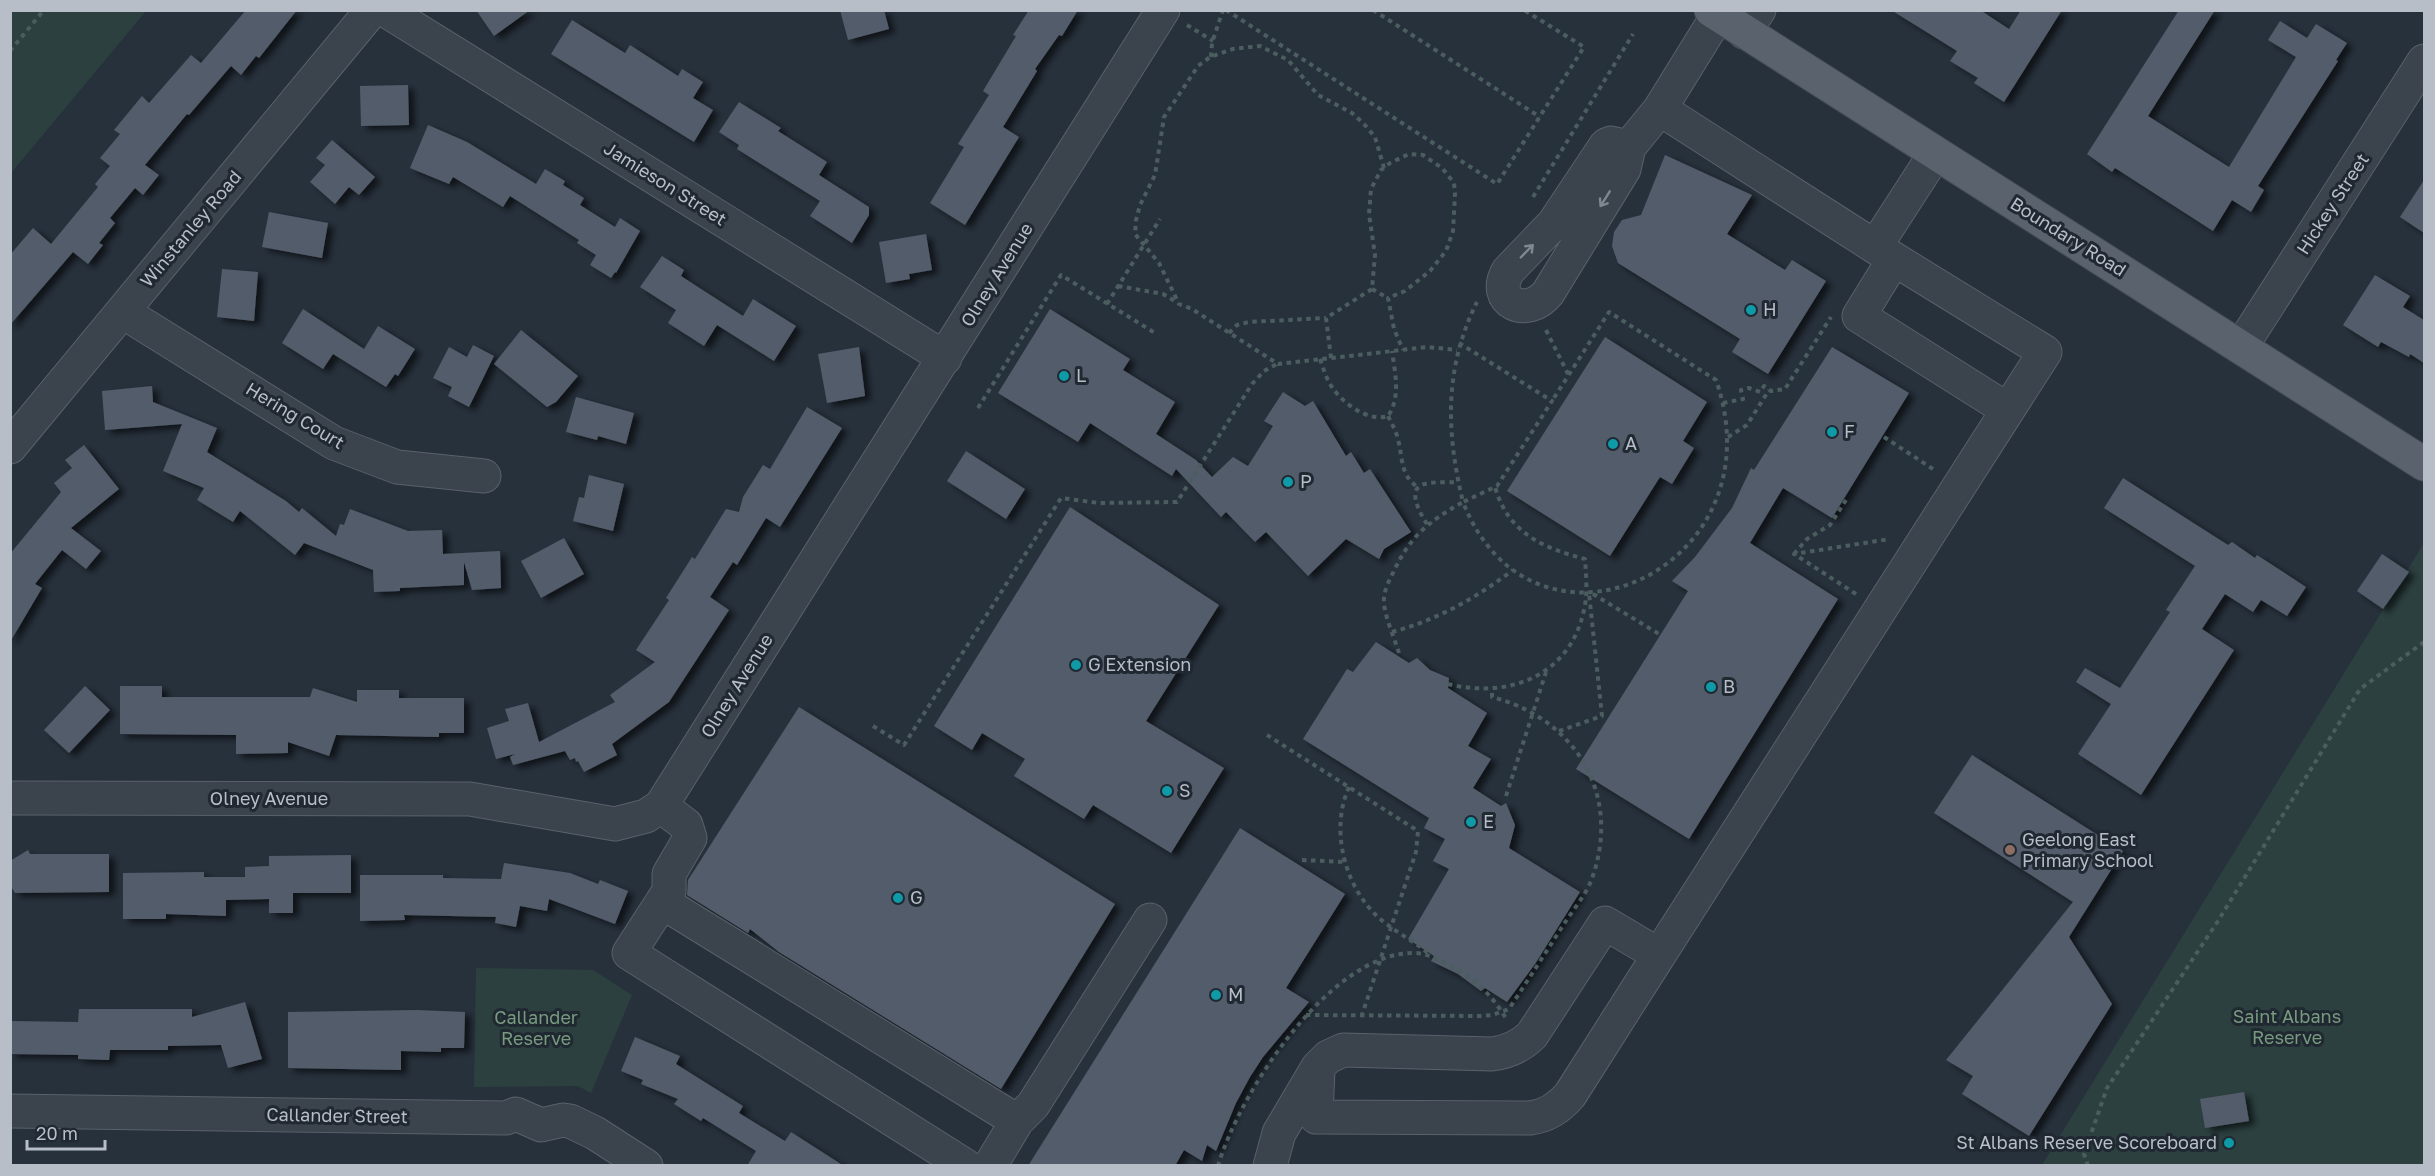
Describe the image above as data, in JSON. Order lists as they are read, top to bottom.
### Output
{
  "streets": {
    "main road": ["Boundary Road"],
    "street": [
      "Jamieson Street",
      "Hickey Street",
      "Winstanley Road",
      "Olney Avenue",
      "Hering Court",
      "Callander Street"
    ]
  },
  "crossings": [
    ["Jamieson Street", "Olney Avenue"],
    ["Hickey Street", "Boundary Road"],
    ["Winstanley Road", "Hering Court"]
  ],
  "parks": ["Saint Albans Reserve", "Callander Reserve"],
  "places": [
    "H",
    "L",
    "F",
    "A",
    "P",
    "G Extension",
    "B",
    "S",
    "E",
    "Geelong East Primary School",
    "G",
    "M",
    "St Albans Reserve Scoreboard"
  ],
  "scale_bar": "20 m"
}
